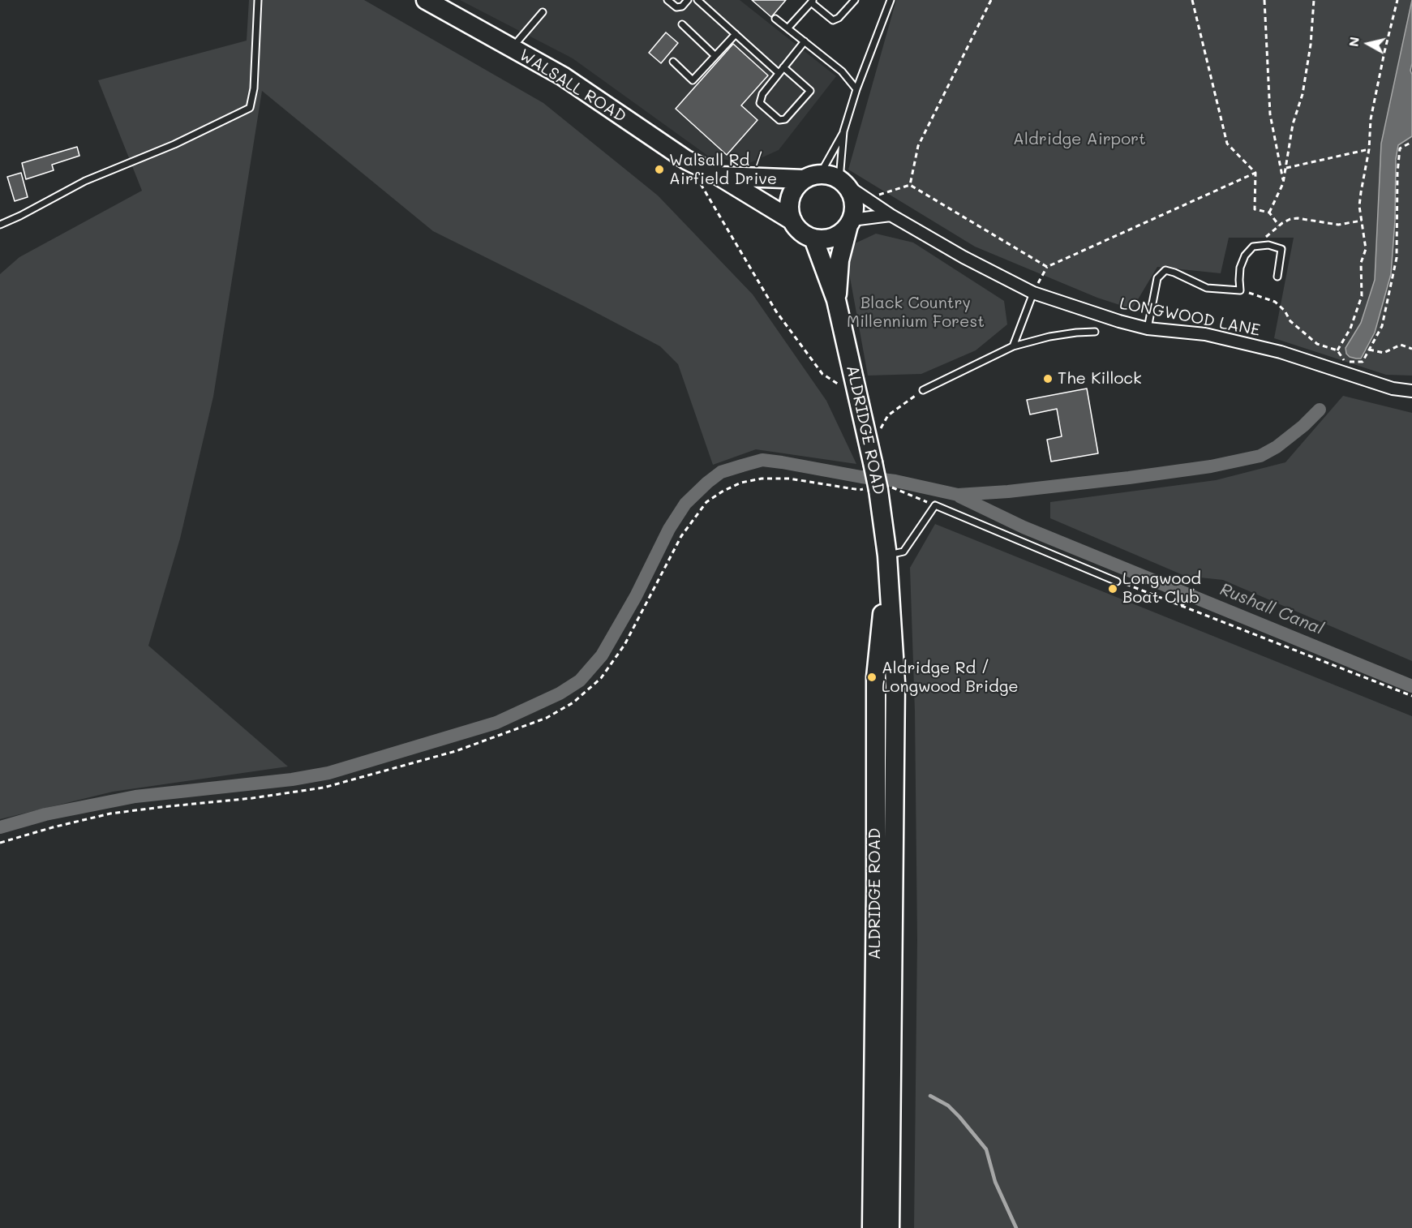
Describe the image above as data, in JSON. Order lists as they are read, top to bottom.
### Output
{
  "streets": {
    "main road": ["WALSALL ROAD", "ALDRIDGE ROAD"],
    "street": ["LONGWOOD LANE"]
  },
  "crossings": [
    ["WALSALL ROAD", "LONGWOOD LANE"],
    ["WALSALL ROAD", "ALDRIDGE ROAD"],
    ["LONGWOOD LANE", "ALDRIDGE ROAD"]
  ],
  "water": ["Rushall Canal"],
  "parks": ["Aldridge Airport", "Black Country Millennium Forest"],
  "places": [
    "Walsall Rd / Airfield Drive",
    "The Killock",
    "Longwood Boat Club",
    "Aldridge Rd / Longwood Bridge"
  ],
  "north": "left"
}
